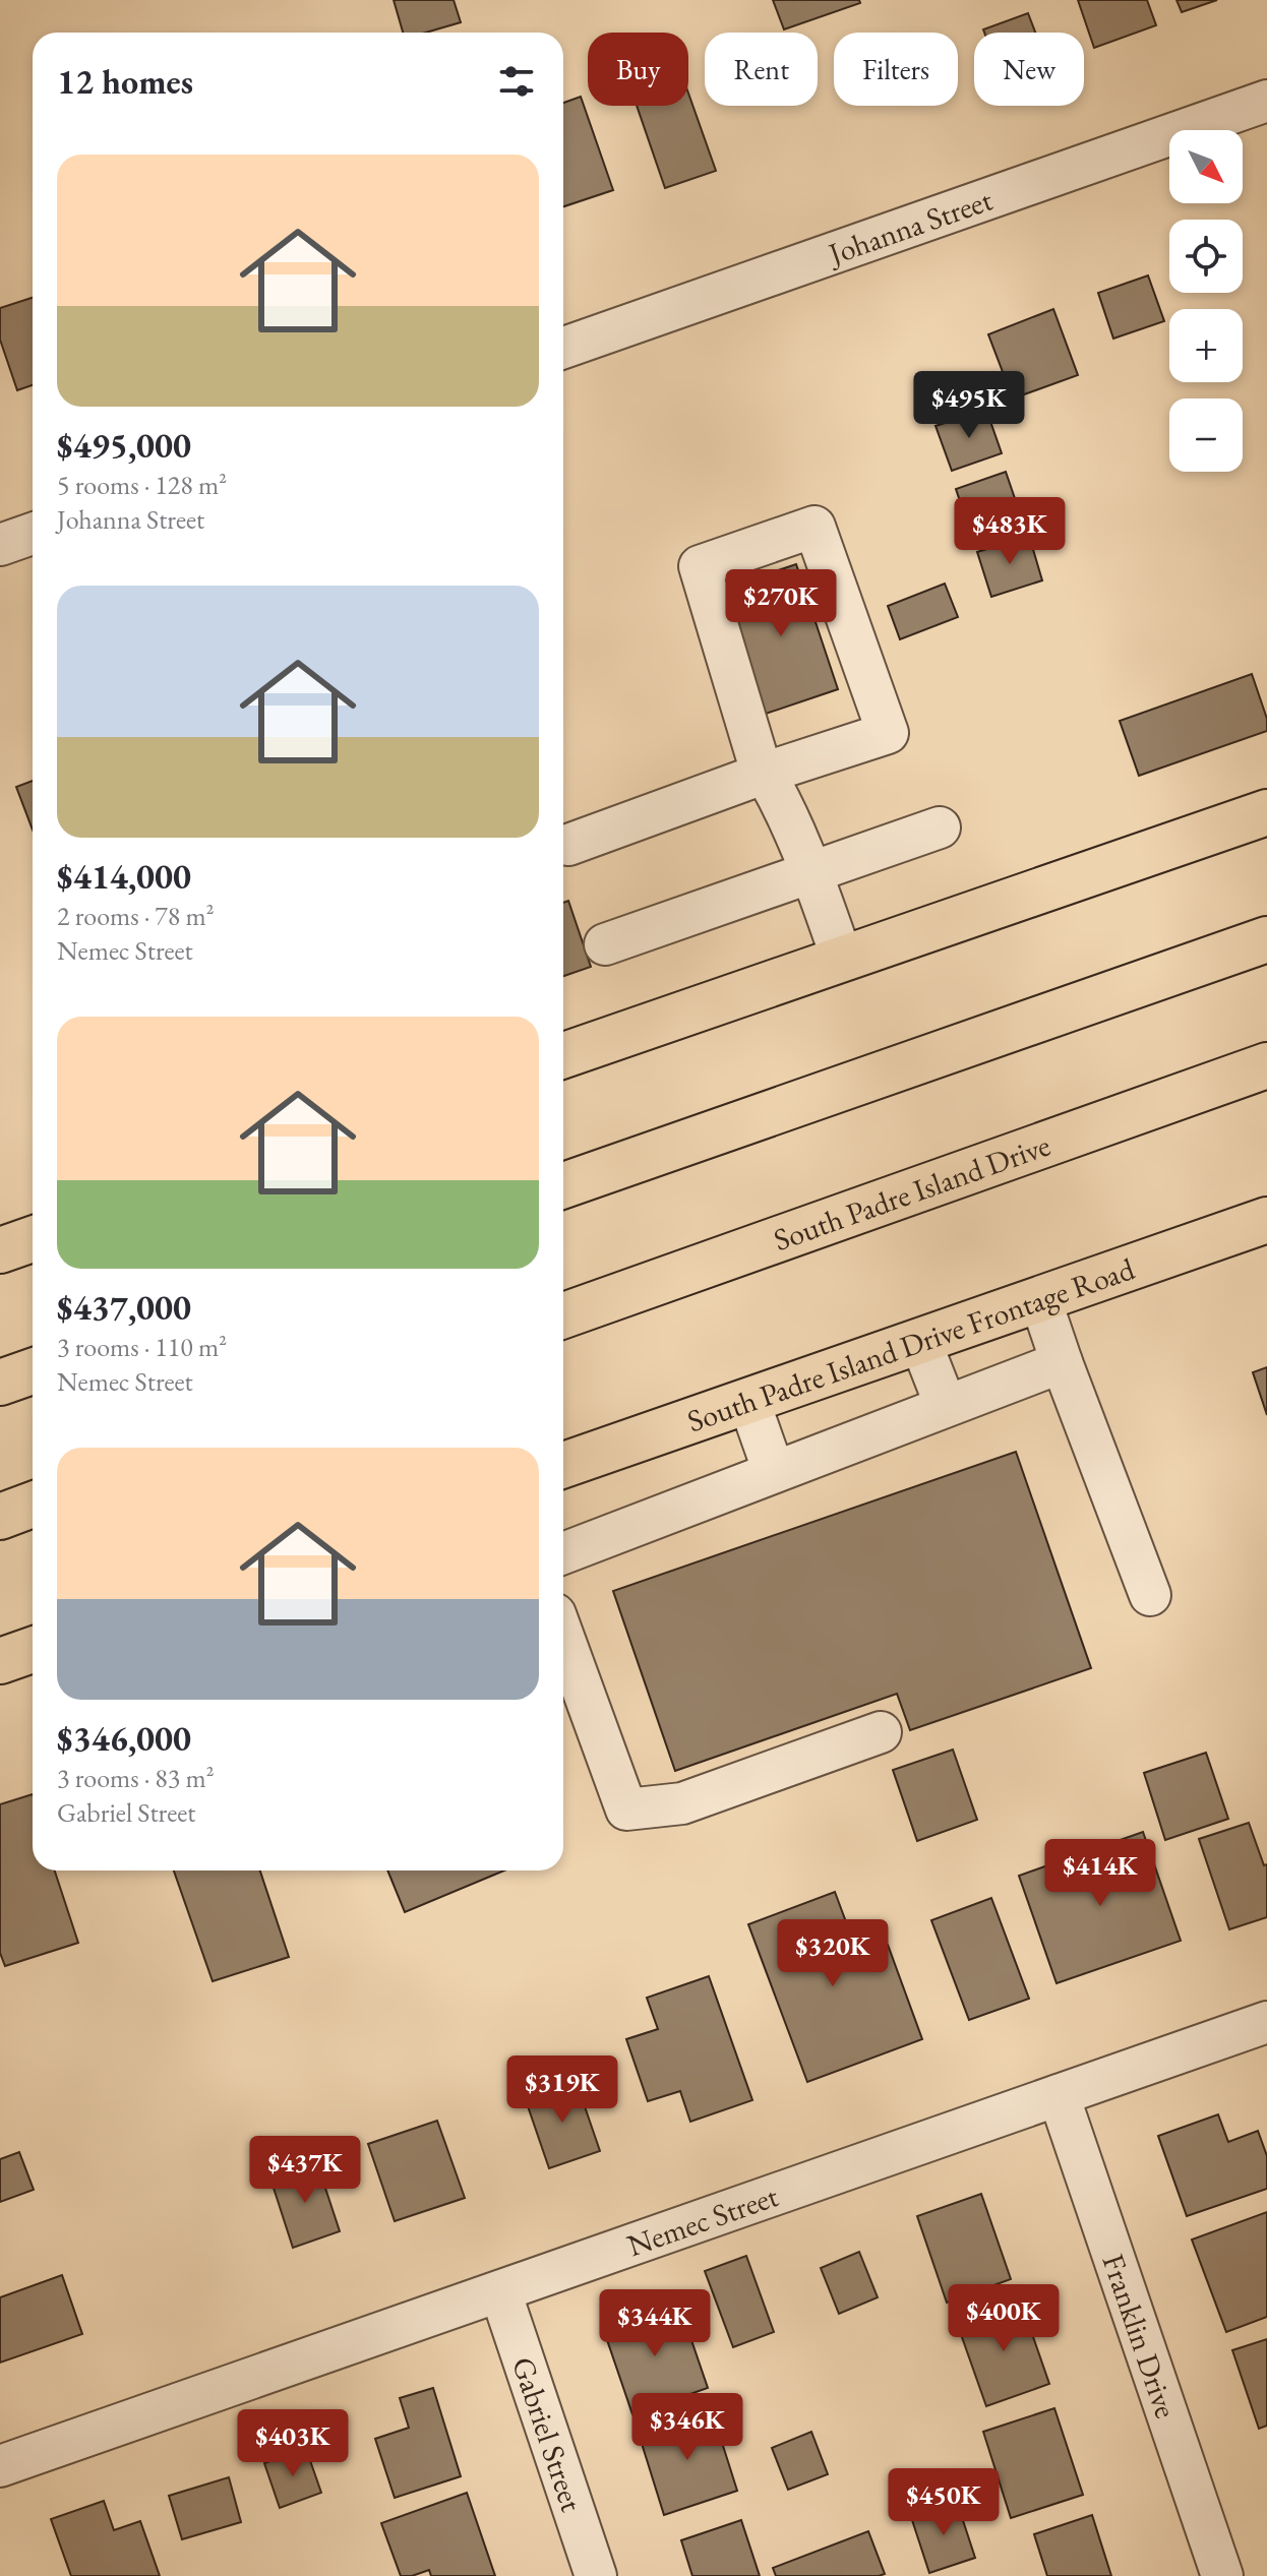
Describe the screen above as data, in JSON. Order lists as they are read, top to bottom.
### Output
{
  "streets": {
    "main road": ["South Padre Island Drive", "South Padre Island Drive Frontage Road"],
    "street": [
      "Johanna Street",
      "Nemec Street",
      "Franklin Drive",
      "Gabriel Street"
    ]
  },
  "crossings": [
    ["Nemec Street", "Franklin Drive"],
    ["Nemec Street", "Gabriel Street"]
  ],
  "north": "bottom right",
  "page": {
    "chip": [
      "Buy",
      "Rent",
      "Filters",
      "New"
    ],
    "heading": "12 homes",
    "map_buttons": ["+", "−"],
    "list": [
      {
        "name": "$495,000",
        "note": "5 rooms · 128 m² · Johanna Street"
      },
      {
        "name": "$414,000",
        "note": "2 rooms · 78 m² · Nemec Street"
      },
      {
        "name": "$437,000",
        "note": "3 rooms · 110 m² · Nemec Street"
      },
      {
        "name": "$346,000",
        "note": "3 rooms · 83 m² · Gabriel Street"
      }
    ],
    "price": [
      "$495K",
      "$483K",
      "$270K",
      "$414K",
      "$320K",
      "$319K",
      "$437K",
      "$400K",
      "$344K",
      "$346K",
      "$403K",
      "$450K"
    ]
  }
}
